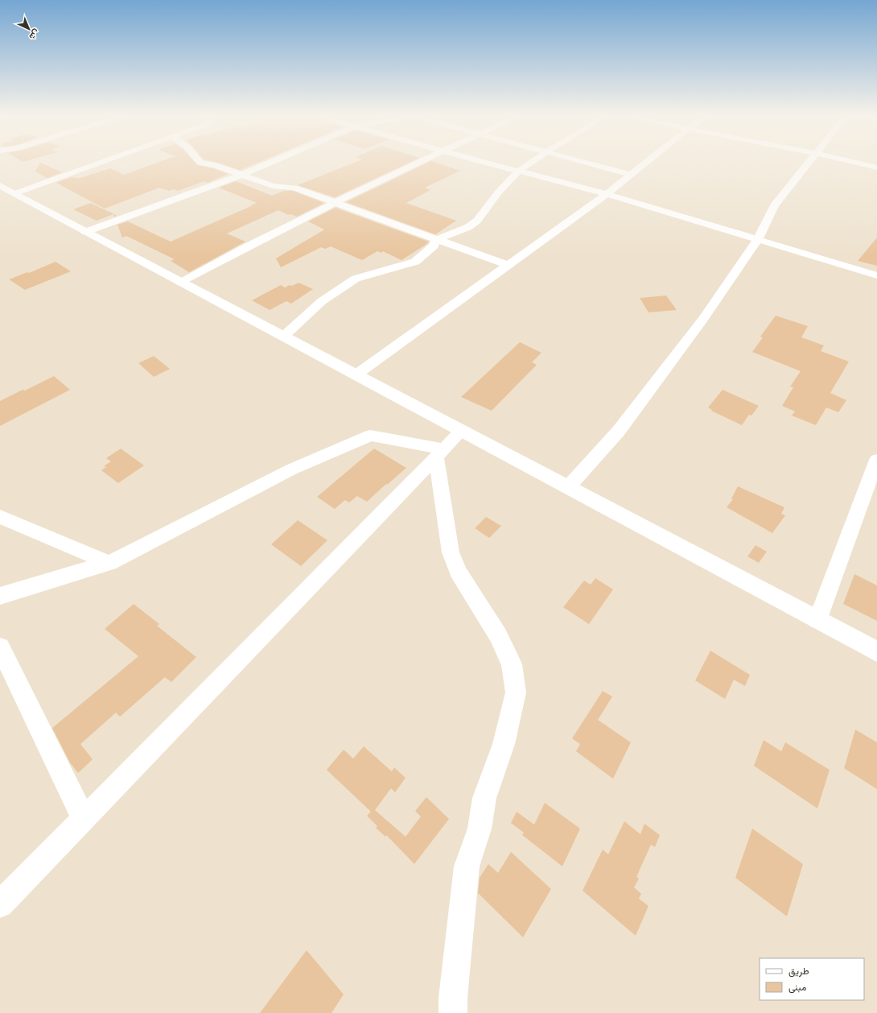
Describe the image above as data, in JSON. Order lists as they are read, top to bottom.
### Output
{
  "legend": ["طريق", "مبنى"],
  "north": "bottom right"
}
